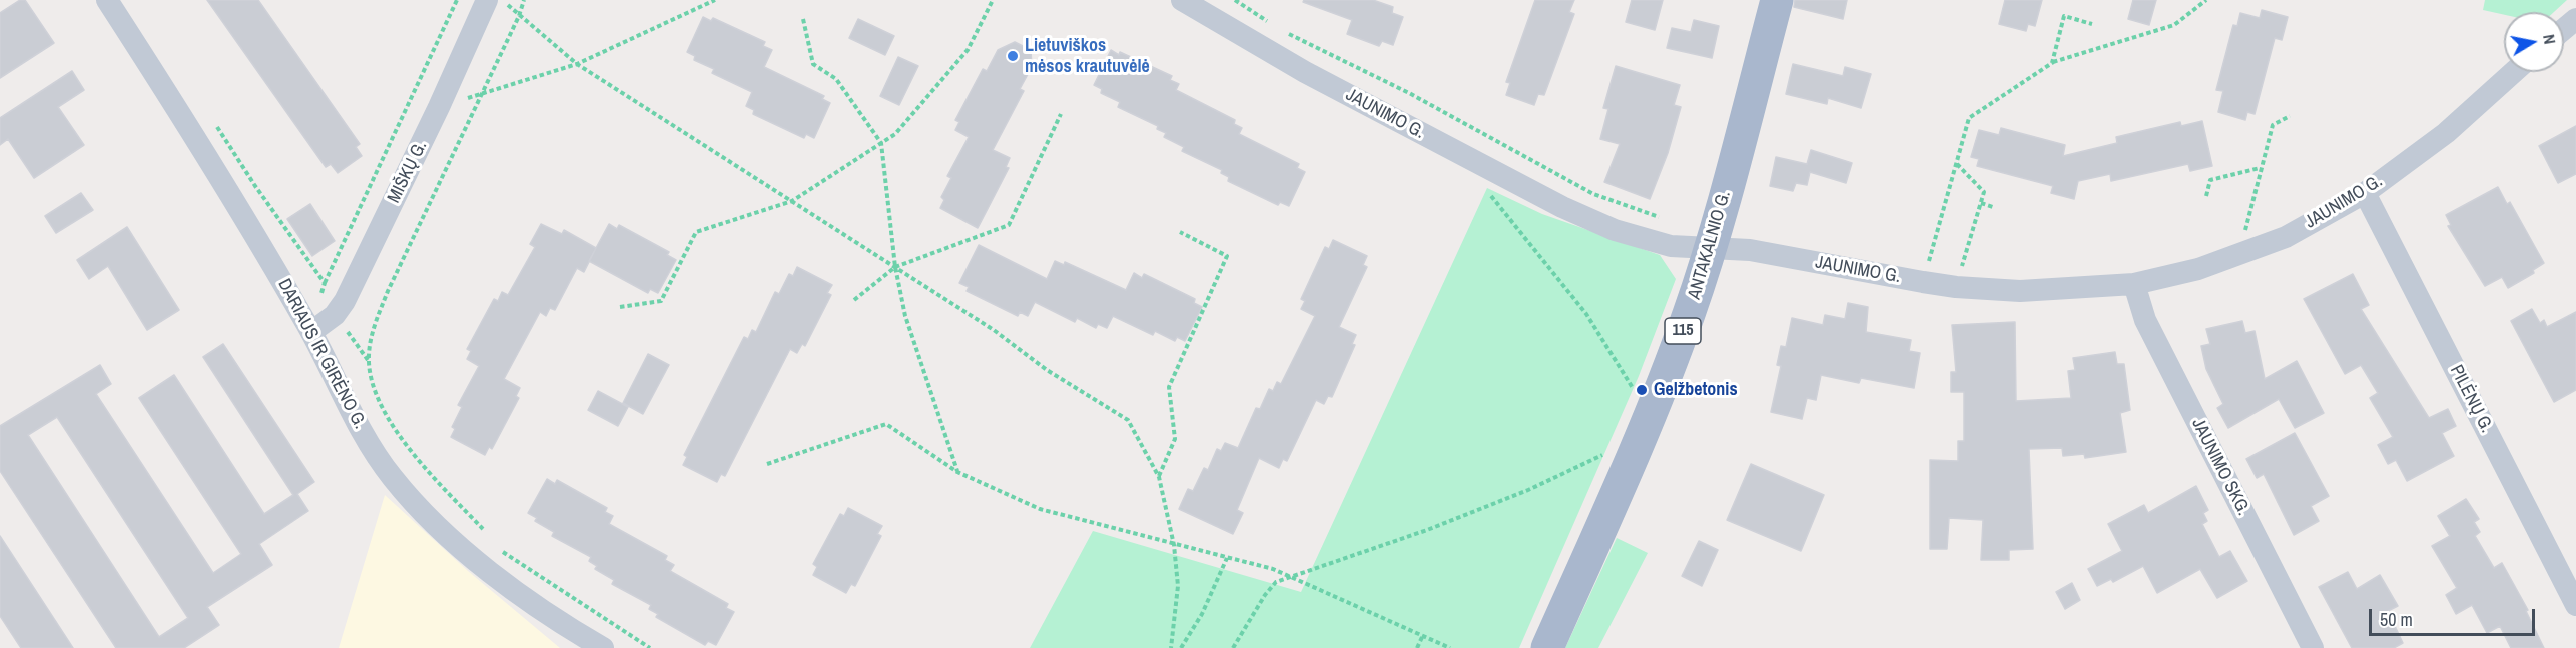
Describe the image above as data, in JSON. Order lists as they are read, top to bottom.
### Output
{
  "streets": {
    "main road": ["ANTAKALNIO G.", "115"],
    "street": [
      "JAUNIMO G.",
      "MIŠKŲ G.",
      "DARIAUS IR GIRĖNO G.",
      "PILĖNŲ G.",
      "JAUNIMO SKG."
    ]
  },
  "crossings": [
    ["JAUNIMO G.", "ANTAKALNIO G."],
    ["JAUNIMO G.", "PILĖNŲ G."],
    ["JAUNIMO G.", "JAUNIMO SKG."],
    ["MIŠKŲ G.", "DARIAUS IR GIRĖNO G."]
  ],
  "places": ["Lietuviškos mėsos krautuvėlė", "Gelžbetonis"],
  "scale_bar": "50 m",
  "north": "right"
}
